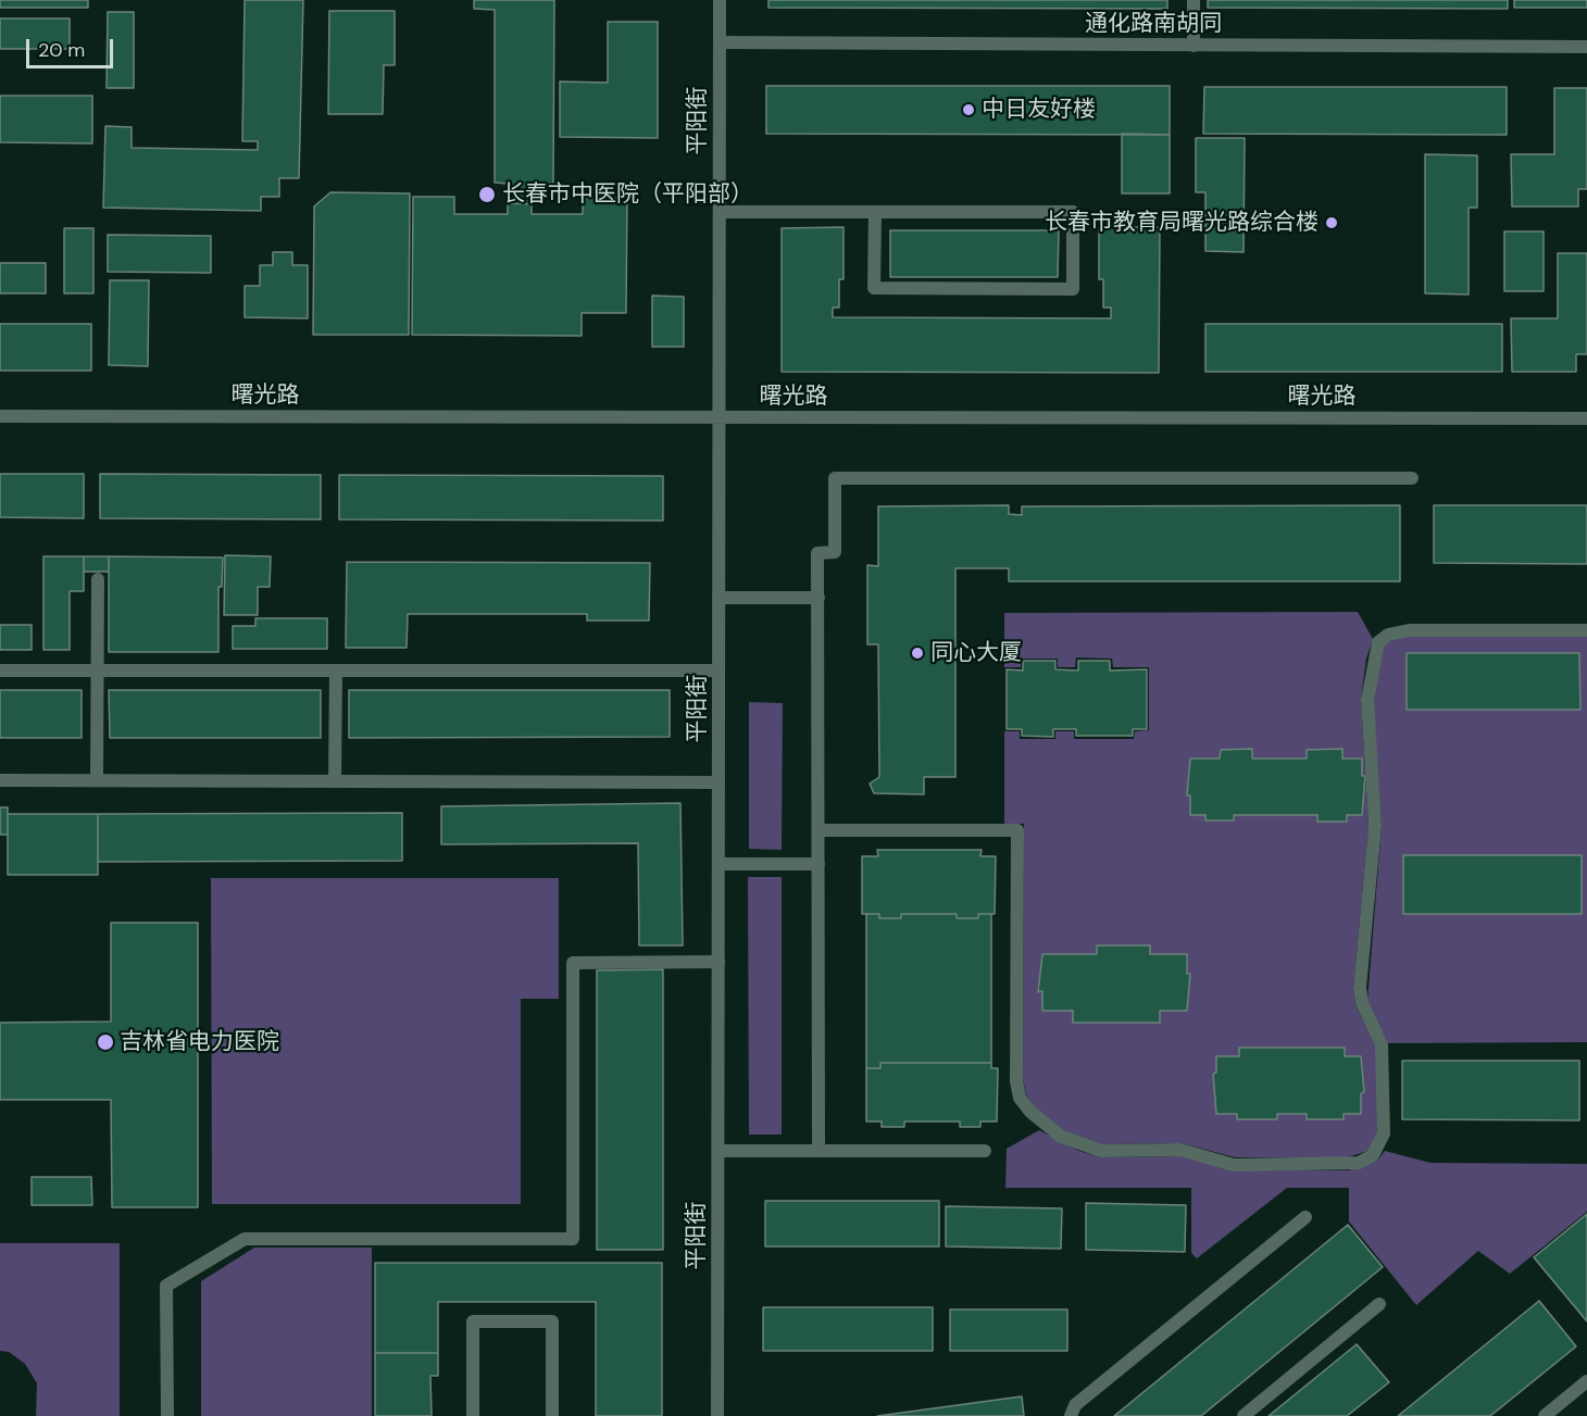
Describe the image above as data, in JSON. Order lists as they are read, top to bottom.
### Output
{
  "streets": {
    "street": ["通化路南胡同", "平阳街", "曙光路"]
  },
  "crossings": [
    ["通化路南胡同", "平阳街"],
    ["平阳街", "曙光路"]
  ],
  "places": [
    "中日友好楼",
    "长春市中医院（平阳部）",
    "长春市教育局曙光路综合楼",
    "同心大厦",
    "吉林省电力医院"
  ],
  "scale_bar": "20 m"
}
